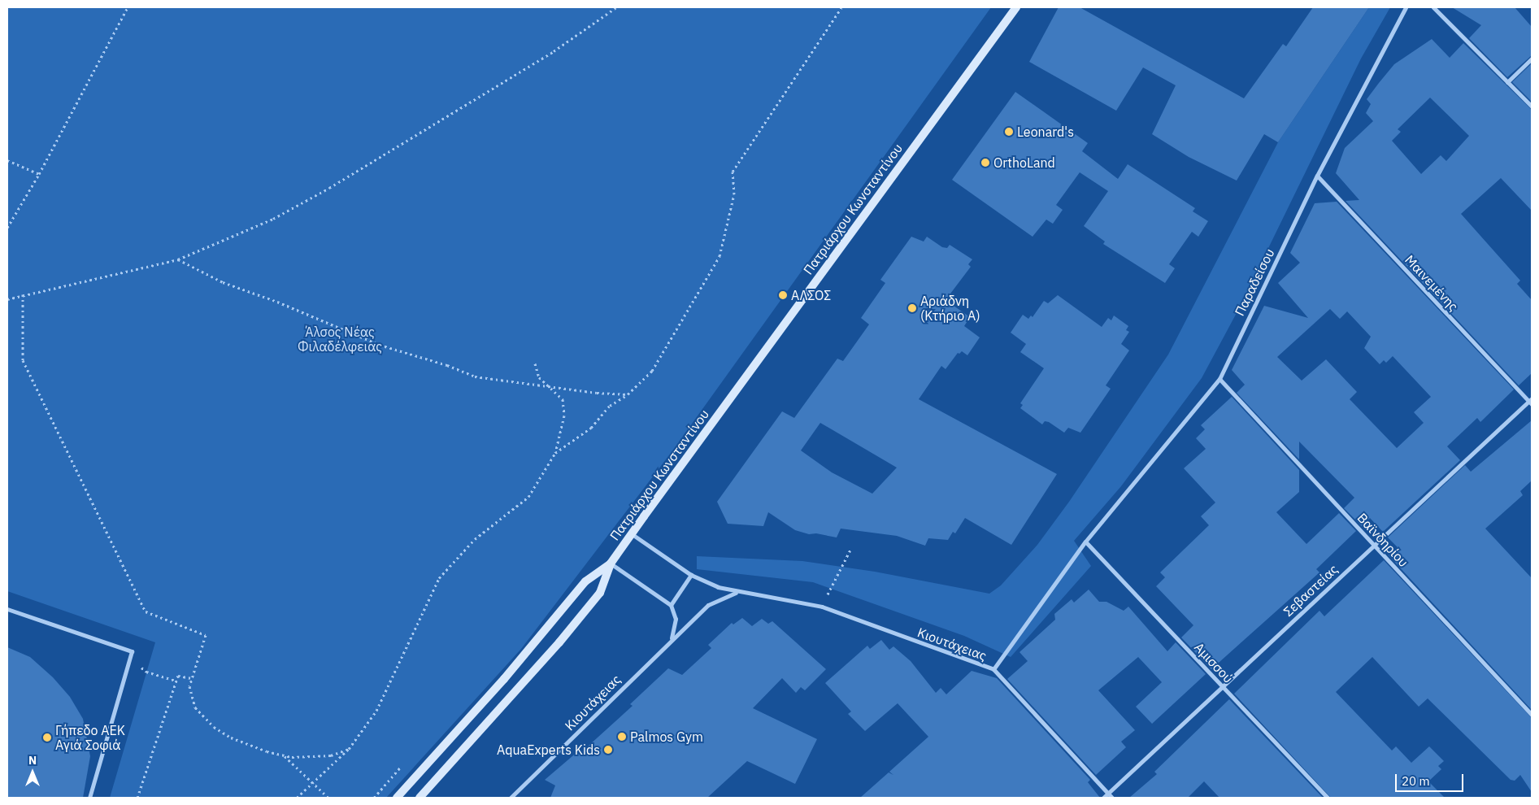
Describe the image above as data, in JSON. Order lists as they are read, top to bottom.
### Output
{
  "streets": {
    "main road": ["Πατριάρχου Κωνσταντίνου"],
    "street": [
      "Παραδείσου",
      "Μαινεμένης",
      "Βαϊνδηρίου",
      "Σεβαστείας",
      "Κιουτάχειας",
      "Αμισσού"
    ]
  },
  "crossings": [
    ["Πατριάρχου Κωνσταντίνου", "Κιουτάχειας"],
    ["Παραδείσου", "Μαινεμένης"],
    ["Παραδείσου", "Βαϊνδηρίου"],
    ["Παραδείσου", "Κιουτάχειας"],
    ["Παραδείσου", "Αμισσού"],
    ["Μαινεμένης", "Σεβαστείας"],
    ["Βαϊνδηρίου", "Σεβαστείας"],
    ["Σεβαστείας", "Κιουτάχειας"],
    ["Σεβαστείας", "Αμισσού"]
  ],
  "parks": ["Άλσος Νέας Φιλαδέλφειας"],
  "places": [
    "Leonard's",
    "OrthoLand",
    "ΑΛΣΟΣ",
    "Αριάδνη (Κτήριο Α)",
    "Palmos Gym",
    "Γήπεδο ΑΕΚ Αγιά Σοφιά",
    "AquaExperts Kids"
  ],
  "scale_bar": "20 m",
  "north": "top"
}
